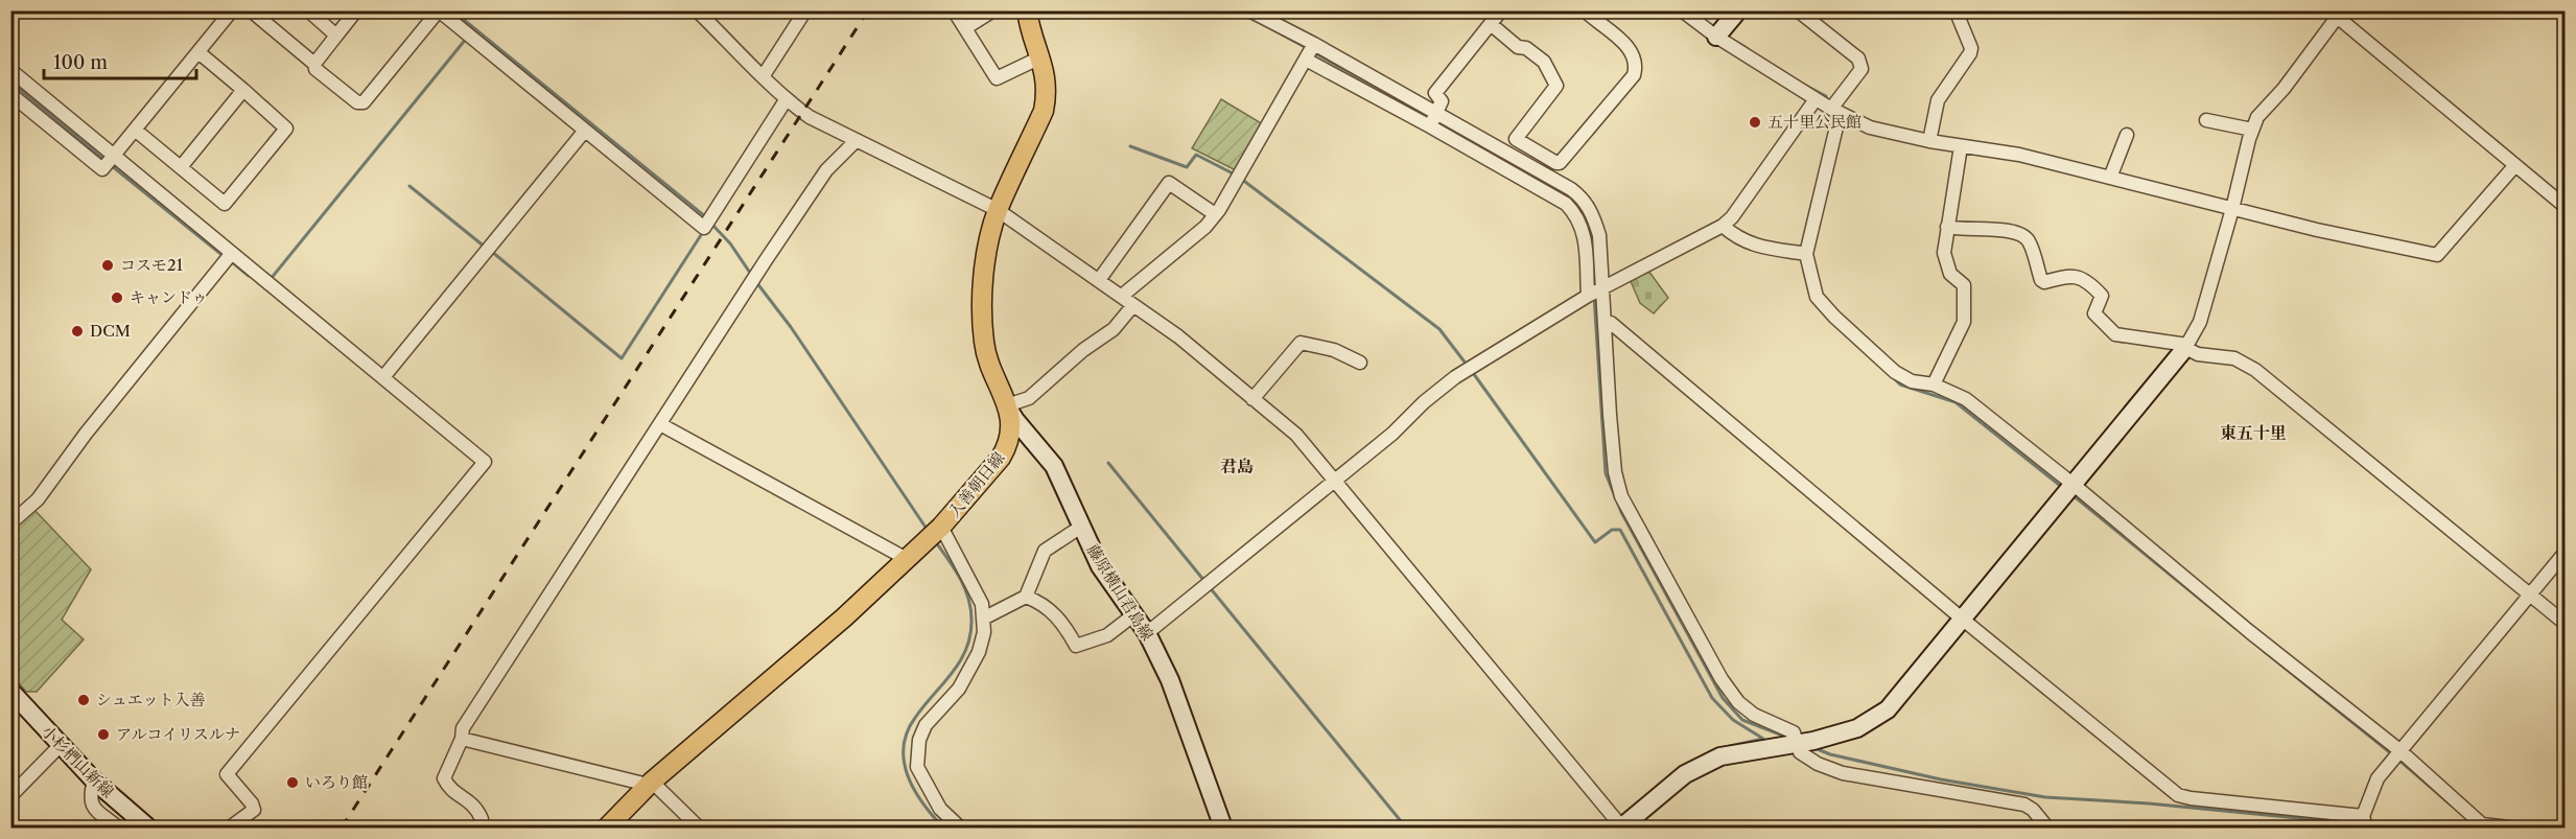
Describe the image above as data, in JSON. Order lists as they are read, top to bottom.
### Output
{
  "streets": {
    "main road": ["入善朝日線"],
    "street": ["藤原横山君島線", "小杉椚山新線"]
  },
  "crossings": [
    ["入善朝日線", "藤原横山君島線"]
  ],
  "districts": ["東五十里", "君島"],
  "places": [
    "五十里公民館",
    "コスモ21",
    "キャンドゥ",
    "DCM",
    "シュエット入善",
    "アルコイリスルナ",
    "いろり館"
  ],
  "scale_bar": "100 m"
}
